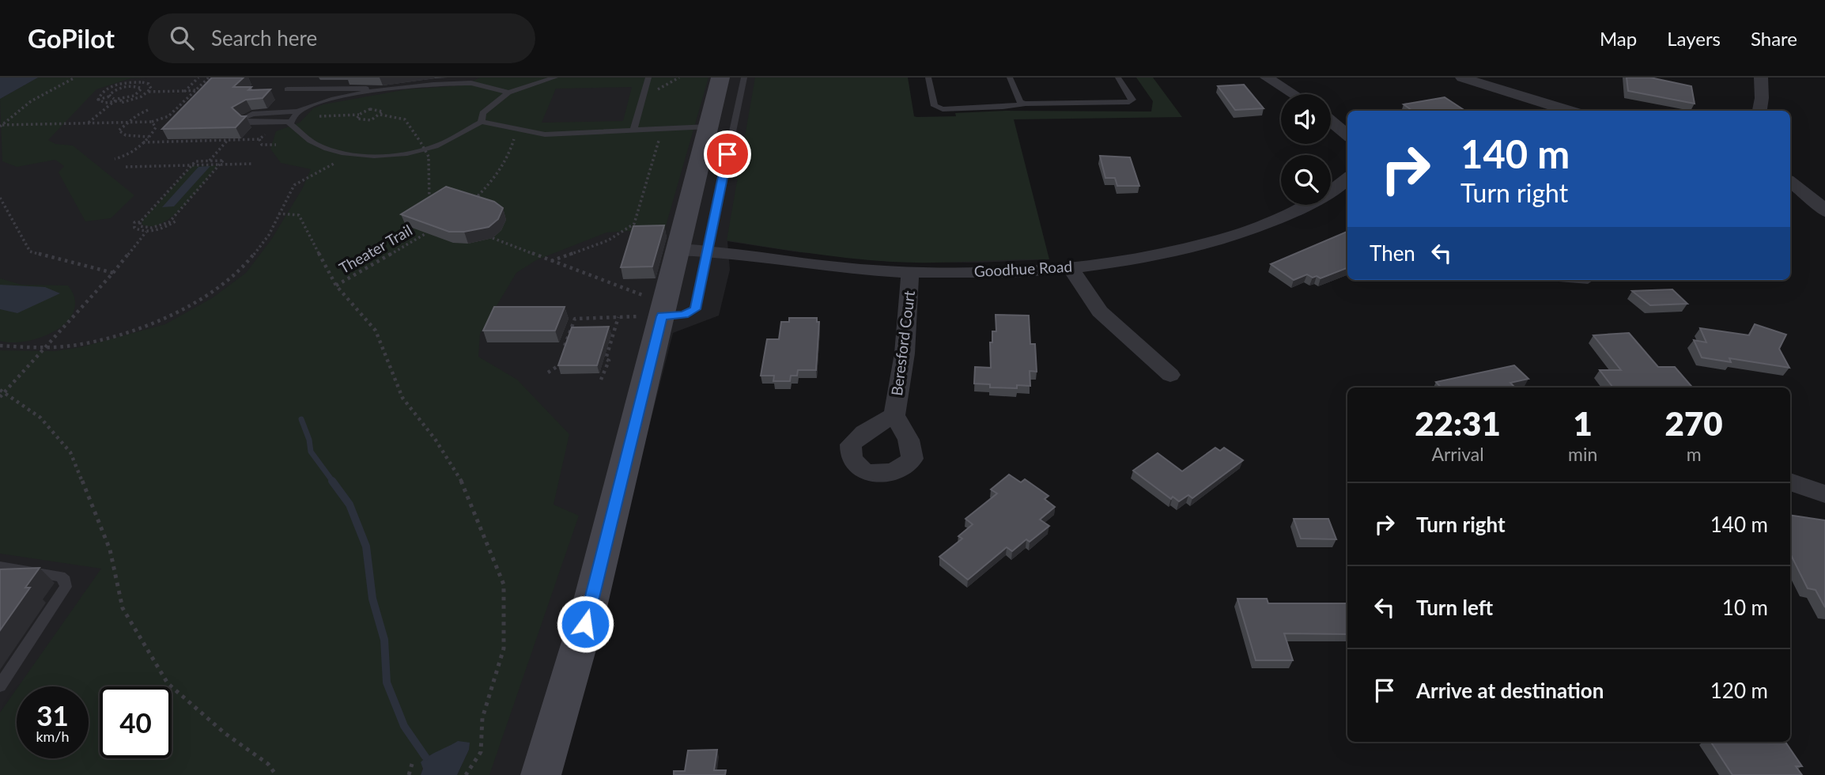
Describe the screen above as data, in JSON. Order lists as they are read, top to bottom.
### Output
{
  "streets": {
    "street": ["Goodhue Road", "Beresford Court"],
    "path": ["Theater Trail"]
  },
  "crossings": [
    ["Goodhue Road", "Beresford Court"]
  ],
  "page": {
    "header": "GoPilot",
    "search": "Search here",
    "nav": ["Map", "Layers", "Share"],
    "turn": ["140 m", "Turn right"],
    "then": "Then",
    "eta": [
      "22:31",
      "Arrival",
      "1",
      "min",
      "270",
      "m"
    ],
    "list": [
      {
        "name": "Turn right",
        "value": "140 m"
      },
      {
        "name": "Turn left",
        "value": "10 m"
      },
      {
        "name": "Arrive at destination",
        "value": "120 m"
      }
    ],
    "speed": "31 km/h",
    "limit": "40"
  }
}
